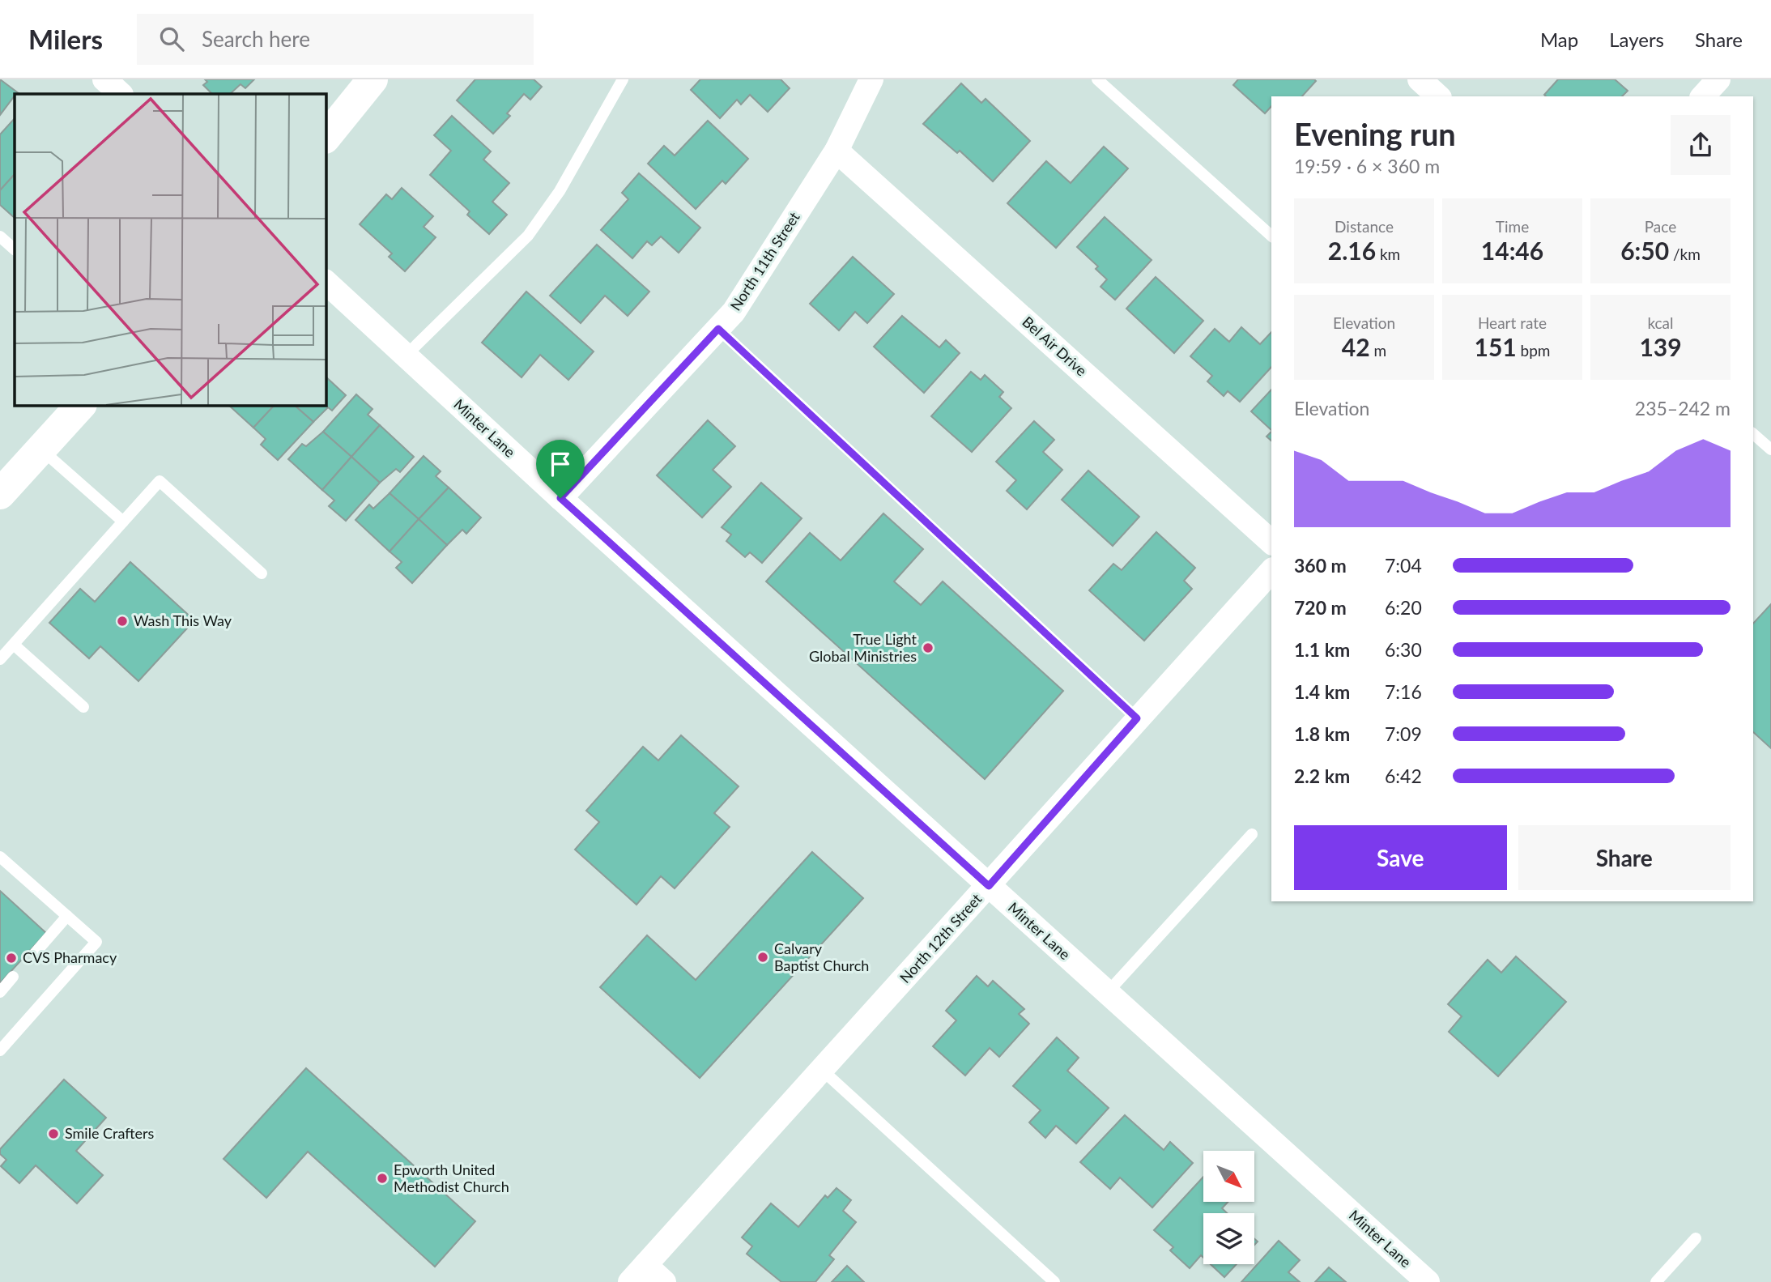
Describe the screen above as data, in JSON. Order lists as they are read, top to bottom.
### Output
{
  "streets": {
    "street": [
      "North 11th Street",
      "Bel Air Drive",
      "Minter Lane",
      "North 12th Street"
    ]
  },
  "crossings": [
    ["North 11th Street", "Bel Air Drive"],
    ["North 11th Street", "Minter Lane"],
    ["Minter Lane", "North 12th Street"]
  ],
  "places": [
    "Wash This Way",
    "True Light Global Ministries",
    "Calvary Baptist Church",
    "CVS Pharmacy",
    "Smile Crafters",
    "Epworth United Methodist Church"
  ],
  "north": "bottom right",
  "page": {
    "header": "Milers",
    "search": "Search here",
    "nav": ["Map", "Layers", "Share"],
    "heading": ["Evening run", "19:59 · 6 × 360 m"],
    "stats": [
      ["Distance", "2.16 km"],
      ["Time", "14:46"],
      ["Pace", "6:50 /km"],
      ["Elevation", "42 m"],
      ["Heart rate", "151 bpm"],
      ["kcal", "139"]
    ],
    "chart": ["Elevation", "235–242 m"],
    "list": [
      {
        "name": "360 m",
        "note": "7:04"
      },
      {
        "name": "720 m",
        "note": "6:20"
      },
      {
        "name": "1.1 km",
        "note": "6:30"
      },
      {
        "name": "1.4 km",
        "note": "7:16"
      },
      {
        "name": "1.8 km",
        "note": "7:09"
      },
      {
        "name": "2.2 km",
        "note": "6:42"
      }
    ],
    "buttons": ["Save", "Share"]
  }
}
